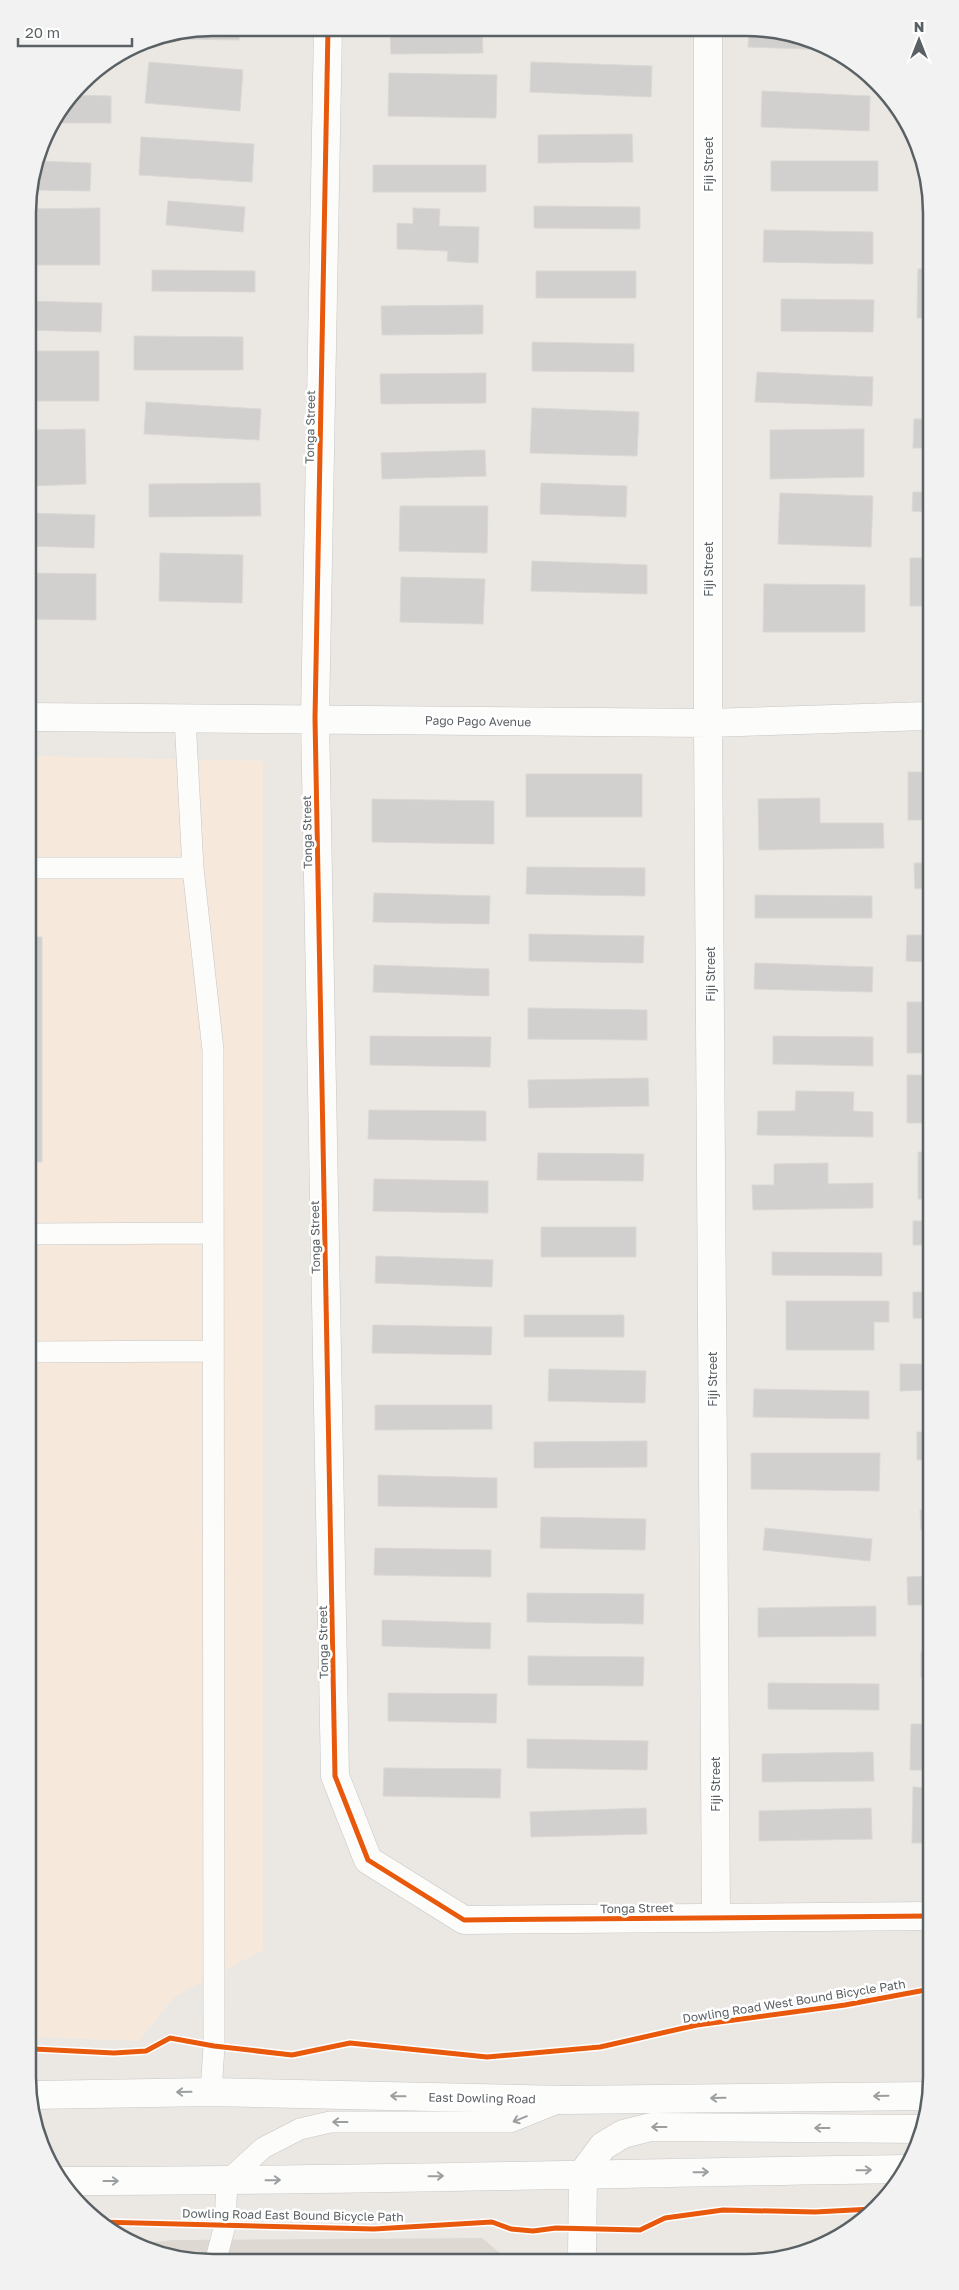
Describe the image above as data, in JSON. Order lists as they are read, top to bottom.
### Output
{
  "streets": {
    "street": [
      "Fiji Street",
      "Tonga Street",
      "Pago Pago Avenue",
      "East Dowling Road"
    ],
    "cycle path": ["Dowling Road West Bound Bicycle Path", "Dowling Road East Bound Bicycle Path"]
  },
  "crossings": [
    ["Fiji Street", "Tonga Street"],
    ["Fiji Street", "Pago Pago Avenue"],
    ["Tonga Street", "Pago Pago Avenue"]
  ],
  "scale_bar": "20 m",
  "north": "top"
}
